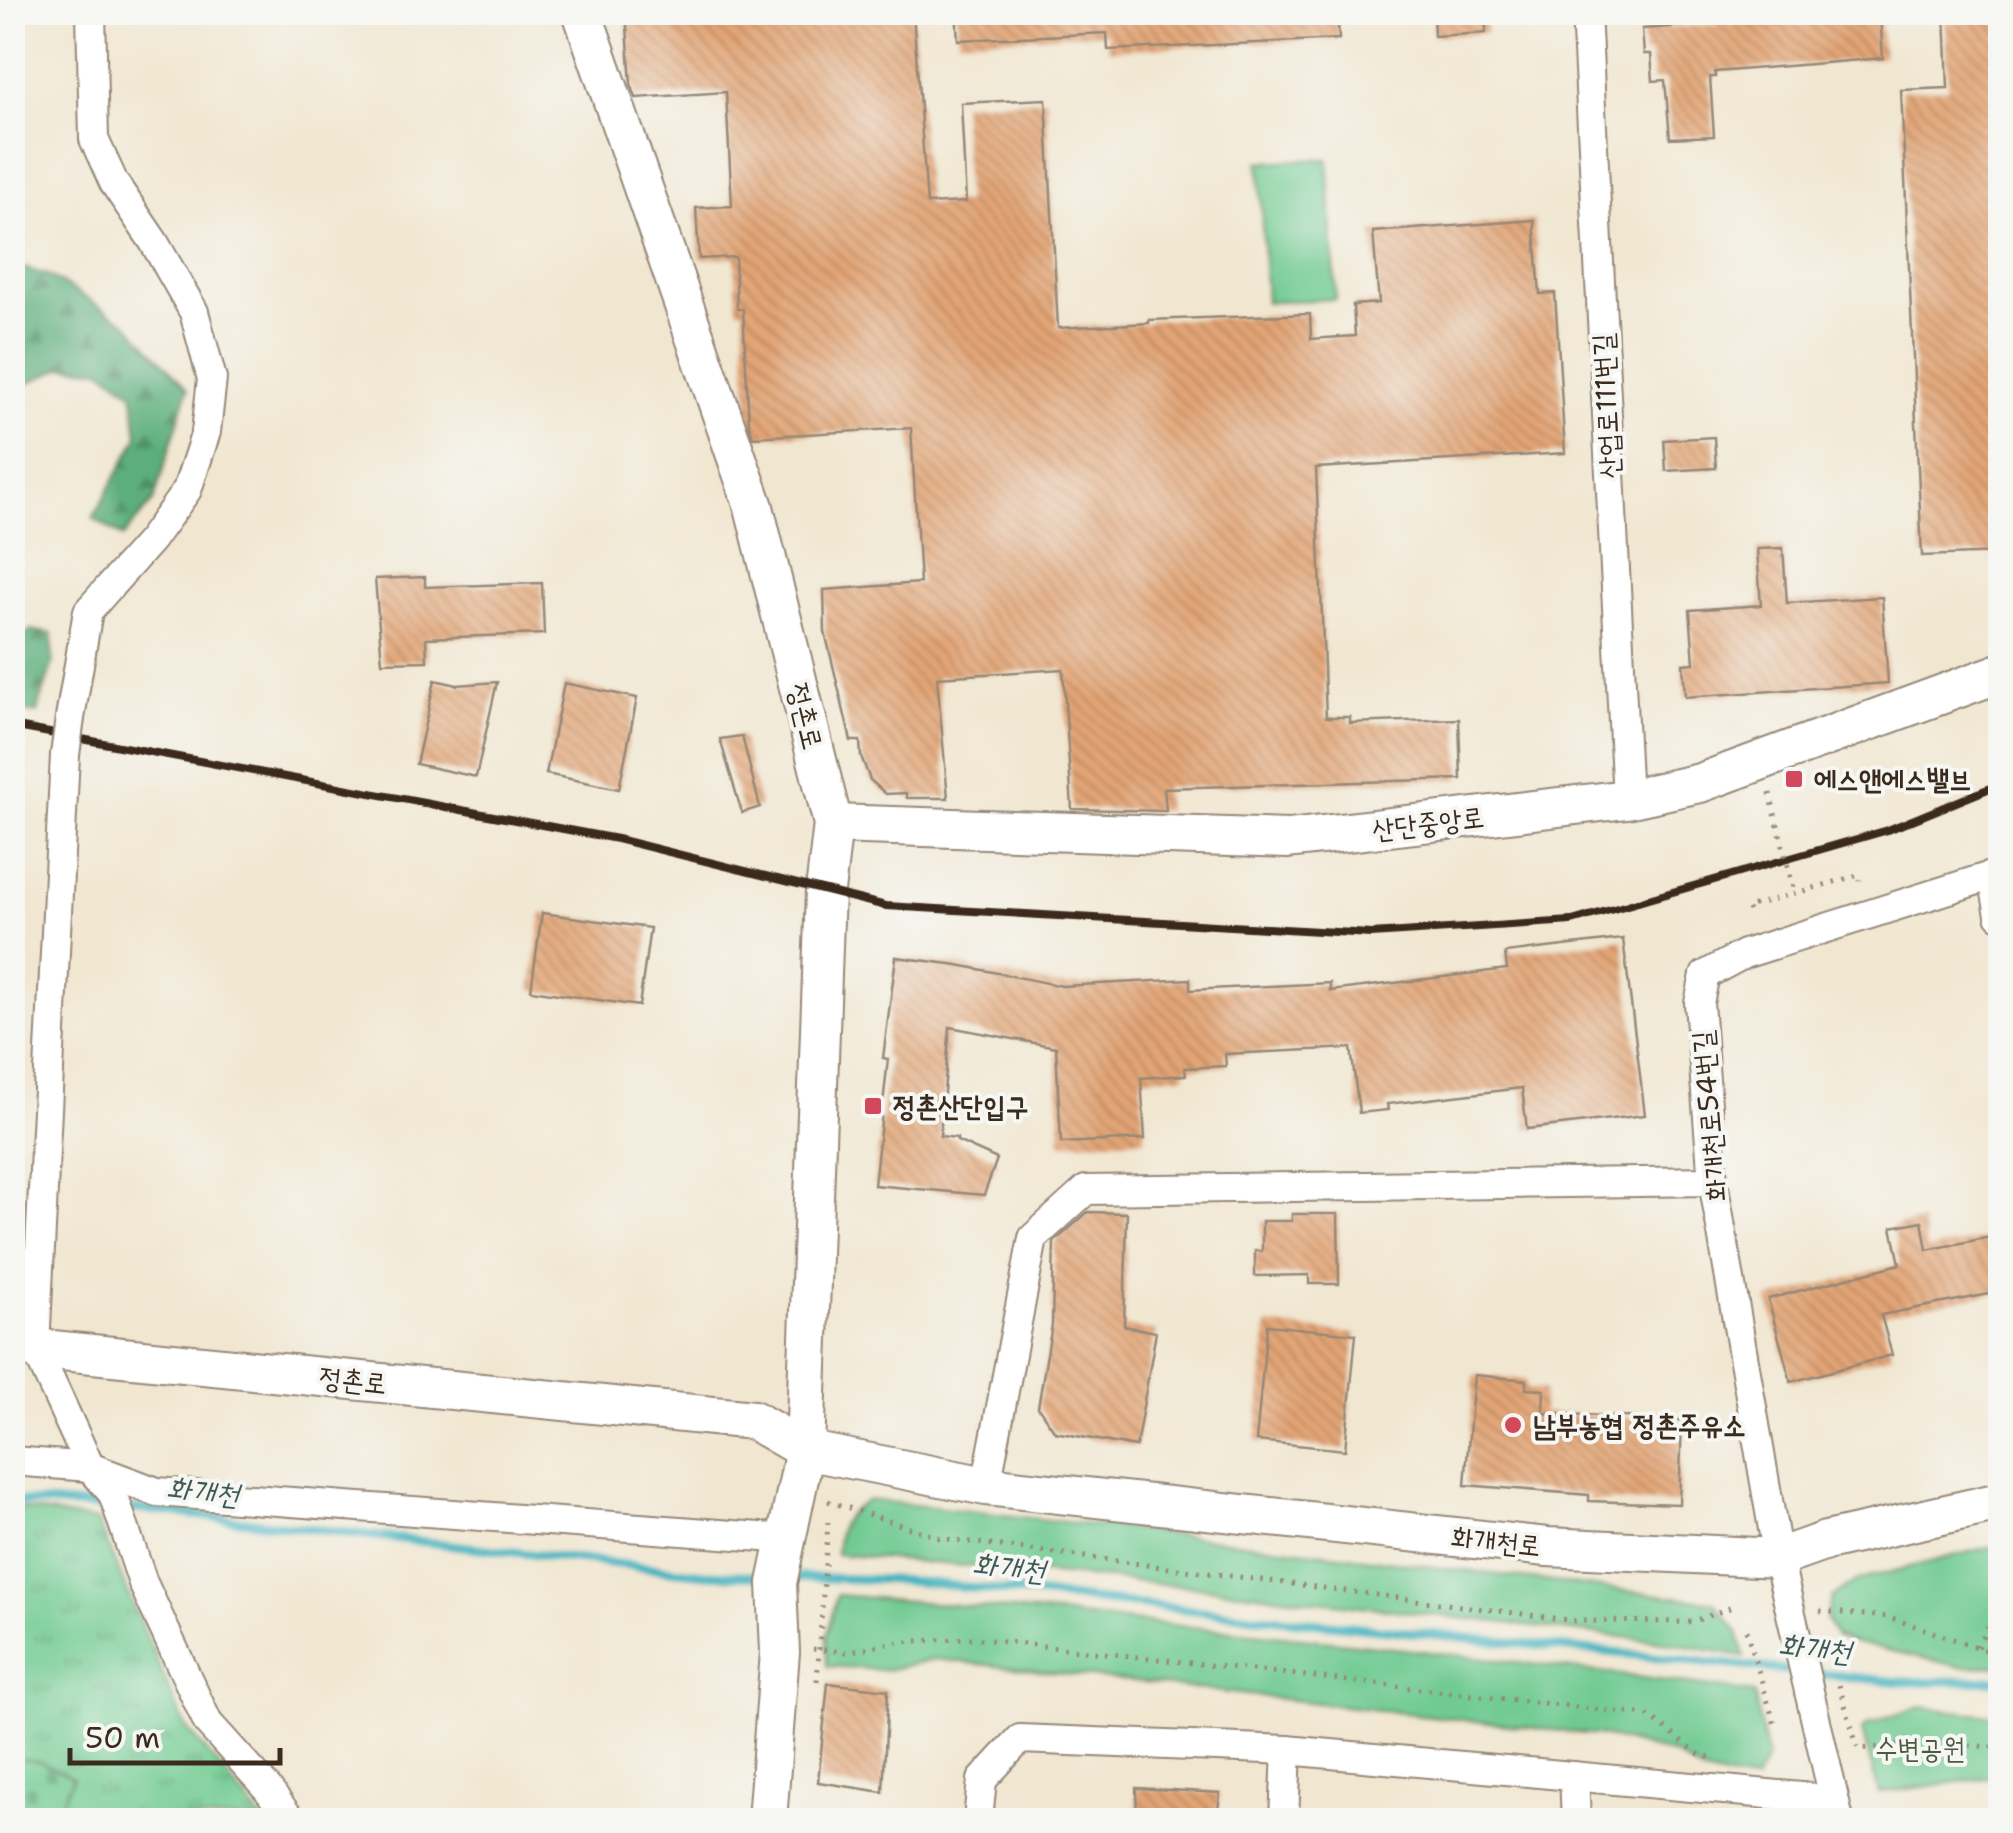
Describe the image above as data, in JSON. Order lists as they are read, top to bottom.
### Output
{
  "streets": {
    "main road": ["정촌로", "산단중앙로", "화개천로"],
    "street": ["산업로111번길", "화개천로54번길"]
  },
  "crossings": [
    ["산업로111번길", "산단중앙로"],
    ["정촌로", "산단중앙로"],
    ["정촌로", "화개천로"],
    ["화개천로54번길", "화개천로"]
  ],
  "water": ["화개천"],
  "parks": ["수변공원"],
  "places": {
    "transit": ["에스앤에스밸브", "정촌산단입구"],
    "other": ["남부농협 정촌주유소"]
  },
  "scale_bar": "50 m"
}
